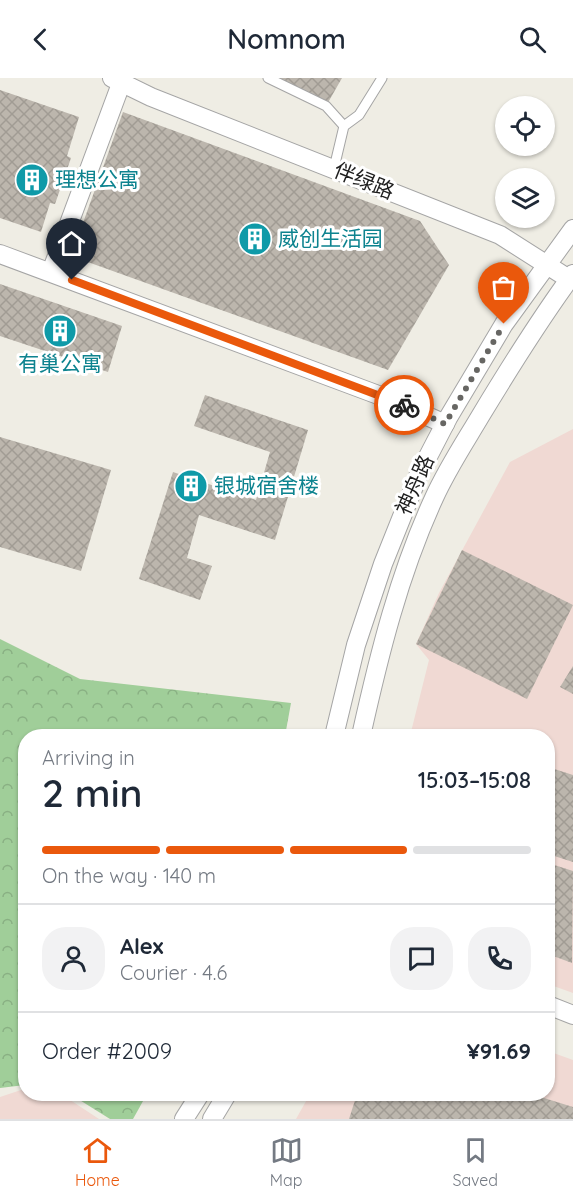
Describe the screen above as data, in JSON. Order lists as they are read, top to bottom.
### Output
{
  "streets": {
    "street": ["伴绿路", "神舟路"]
  },
  "crossings": [
    ["伴绿路", "神舟路"]
  ],
  "places": {
    "building": [
      "理想公寓",
      "威创生活园",
      "有巢公寓",
      "银城宿舍楼"
    ]
  },
  "page": {
    "header": "Nomnom",
    "heading": ["2 min", "Arriving in", "15:03–15:08"],
    "panel": [
      "Alex",
      "Courier · 4.6",
      "Order #2009",
      "¥91.69"
    ],
    "bar": "On the way · 140 m",
    "tabs": ["Home", "Map", "Saved"]
  }
}
